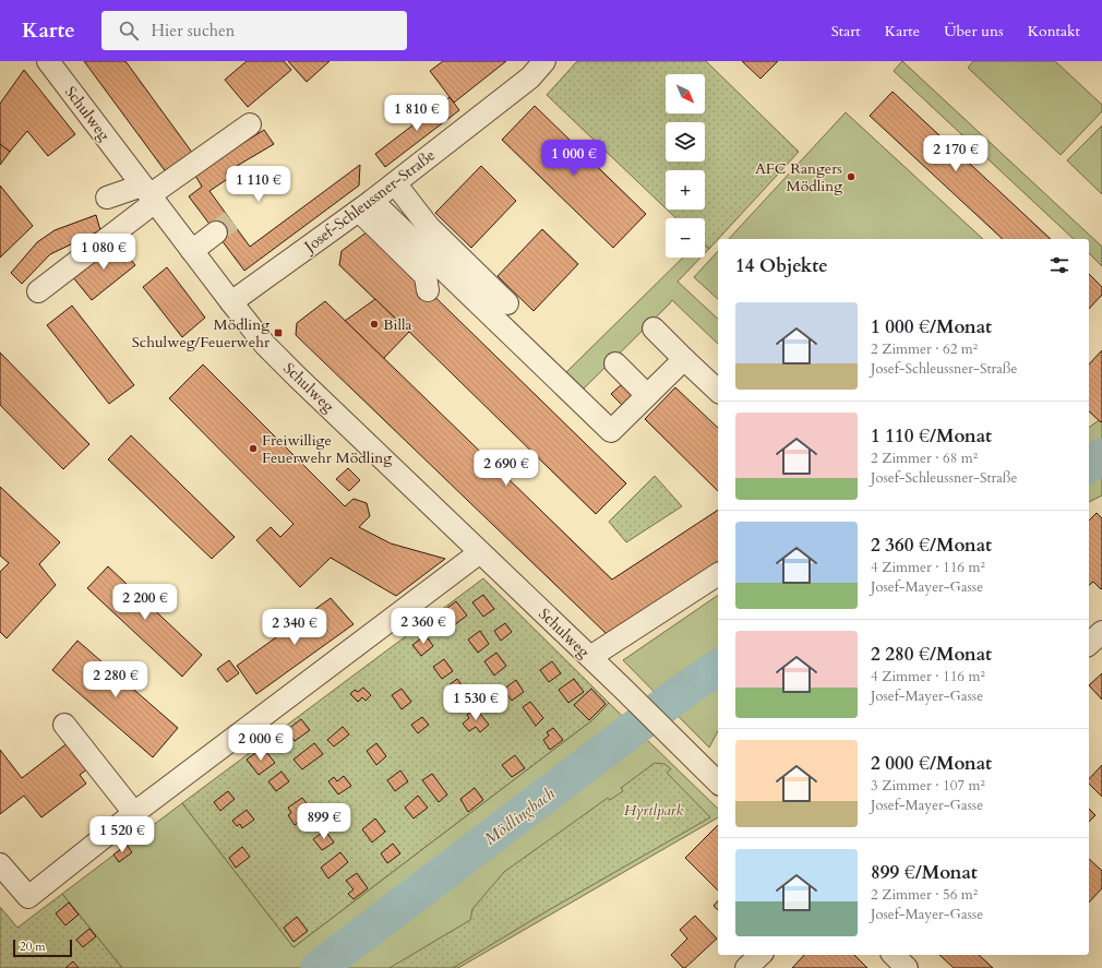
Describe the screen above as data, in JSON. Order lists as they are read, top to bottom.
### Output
{
  "streets": {
    "street": ["Schulweg", "Josef-Schleussner-Straße"]
  },
  "crossings": [
    ["Schulweg", "Josef-Schleussner-Straße"]
  ],
  "water": ["Mödlingbach"],
  "parks": ["Hyrtlpark"],
  "places": {
    "other": ["AFC Rangers Mödling", "Billa", "Freiwillige Feuerwehr Mödling"],
    "transit": ["Mödling Schulweg/Feuerwehr"]
  },
  "scale_bar": "20 m",
  "north": "bottom right",
  "page": {
    "header": "Karte",
    "search": "Hier suchen",
    "nav": [
      "Start",
      "Karte",
      "Über uns",
      "Kontakt"
    ],
    "map_buttons": ["+", "−"],
    "price": [
      "1 810 €",
      "2 170 €",
      "1 000 €",
      "1 110 €",
      "1 080 €",
      "2 690 €",
      "2 200 €",
      "2 360 €",
      "2 340 €",
      "2 280 €",
      "1 530 €",
      "2 000 €",
      "899 €",
      "1 520 €"
    ],
    "heading": "14 Objekte",
    "list": [
      {
        "name": "1 000 €/Monat",
        "note": "2 Zimmer · 62 m² · Josef-Schleussner-Straße"
      },
      {
        "name": "1 110 €/Monat",
        "note": "2 Zimmer · 68 m² · Josef-Schleussner-Straße"
      },
      {
        "name": "2 360 €/Monat",
        "note": "4 Zimmer · 116 m² · Josef-Mayer-Gasse"
      },
      {
        "name": "2 280 €/Monat",
        "note": "4 Zimmer · 116 m² · Josef-Mayer-Gasse"
      },
      {
        "name": "2 000 €/Monat",
        "note": "3 Zimmer · 107 m² · Josef-Mayer-Gasse"
      },
      {
        "name": "899 €/Monat",
        "note": "2 Zimmer · 56 m² · Josef-Mayer-Gasse"
      }
    ],
    "scale": "20 m"
  }
}
